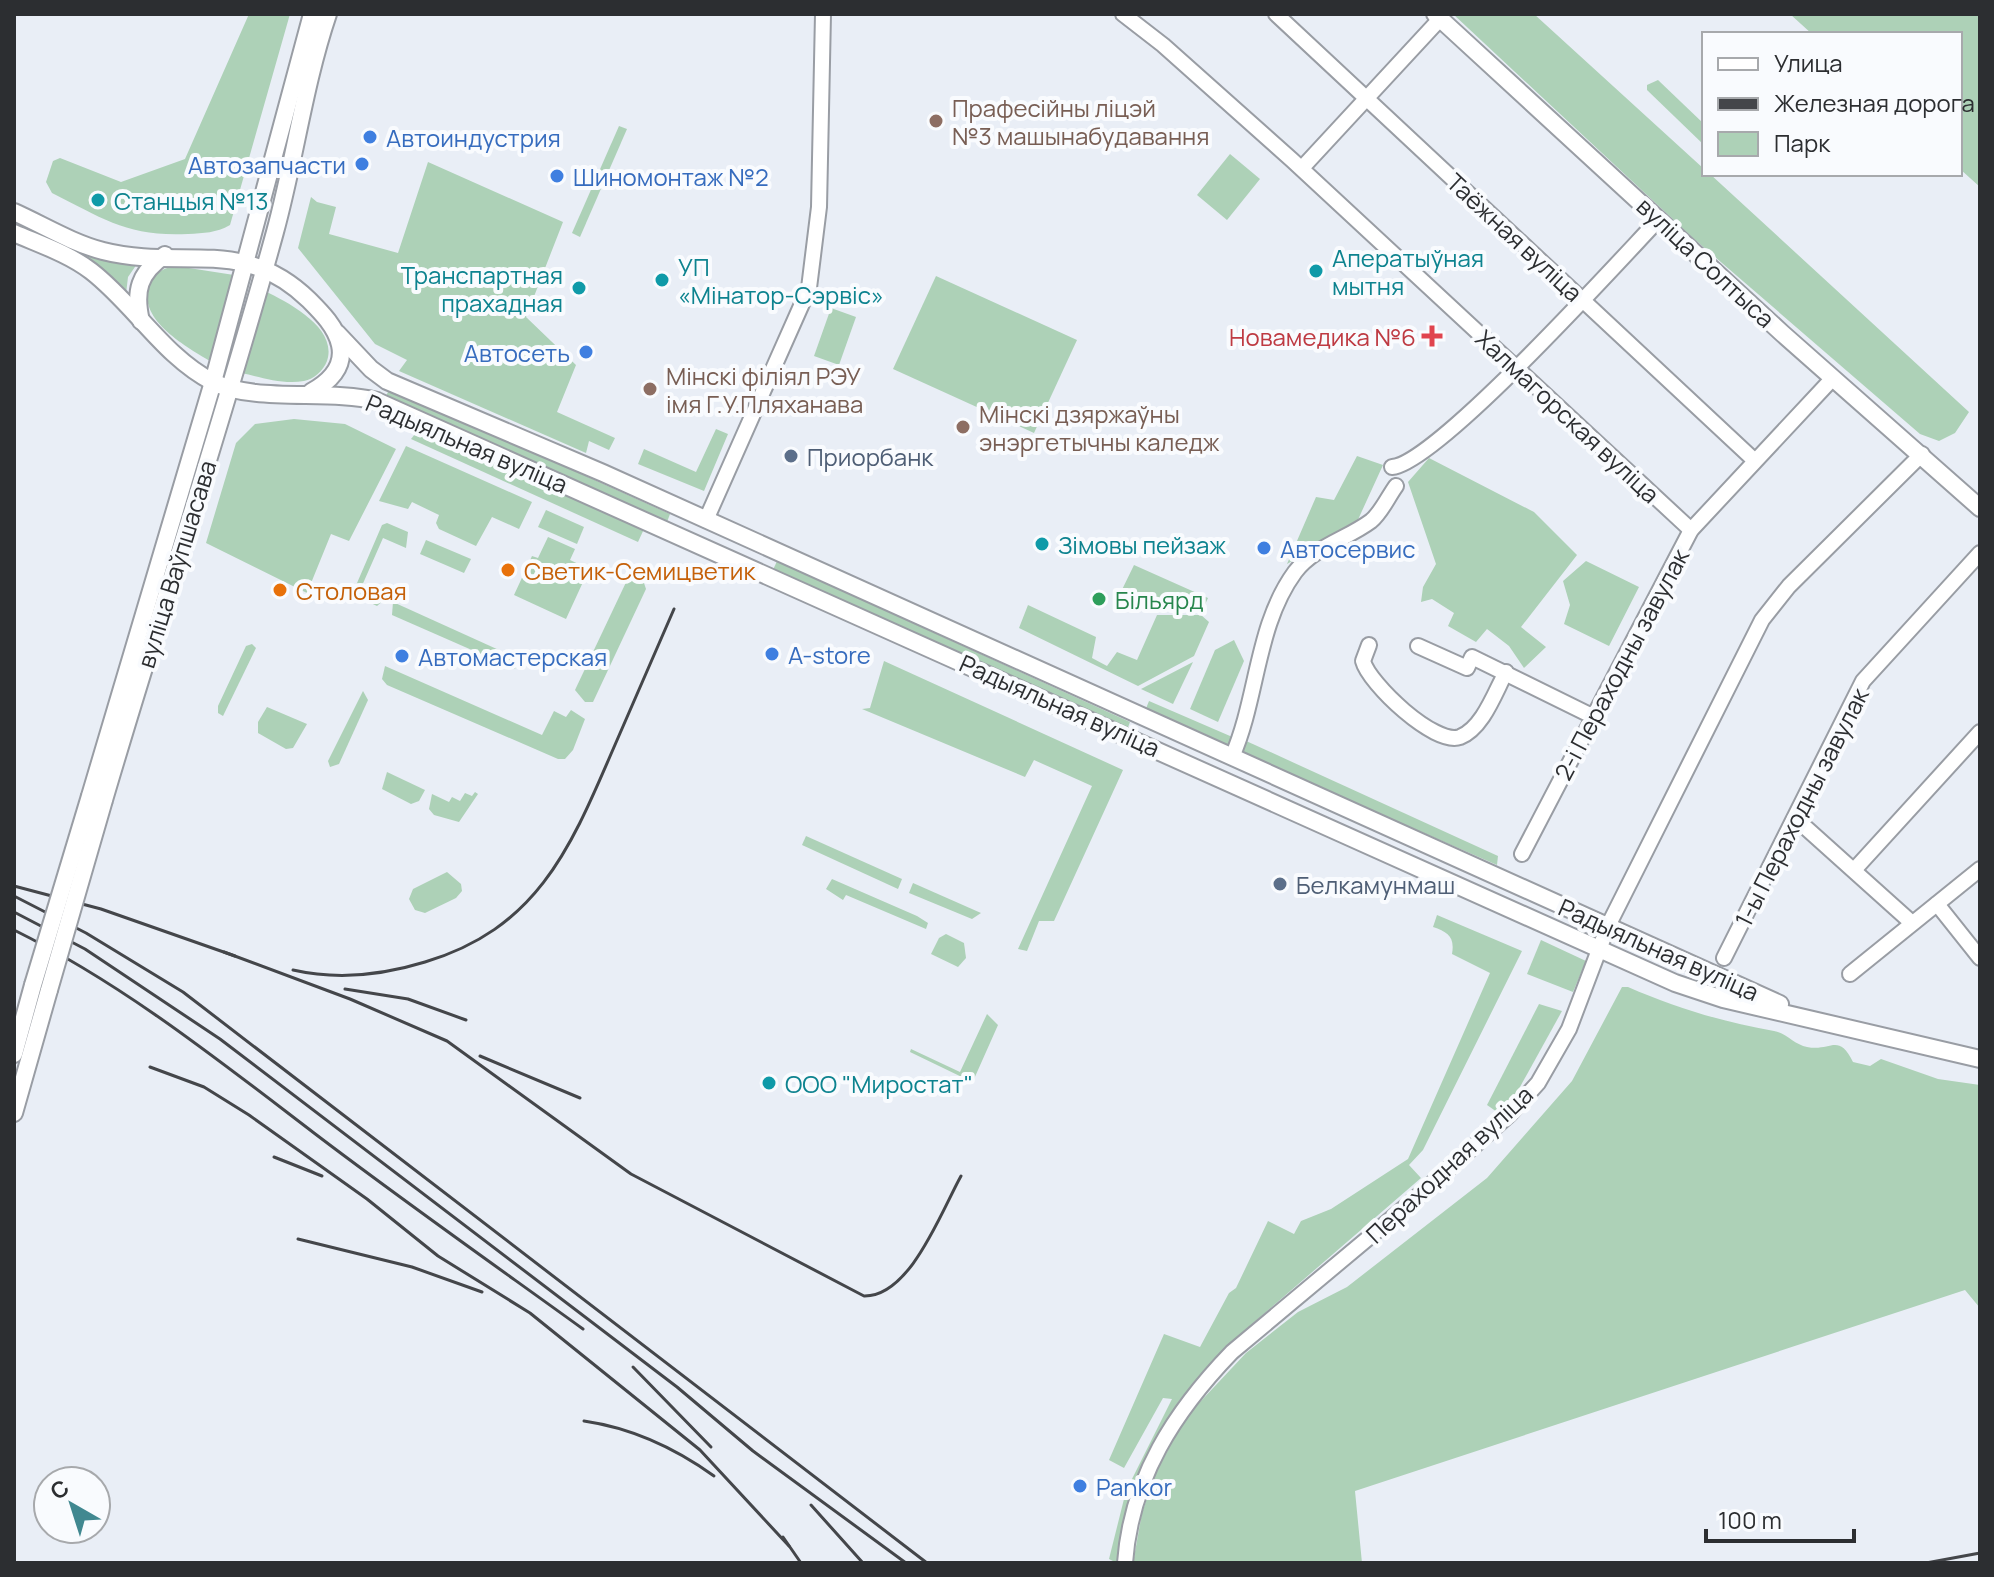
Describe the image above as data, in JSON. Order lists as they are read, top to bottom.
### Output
{
  "streets": {
    "main road": ["вуліца Солтыса", "Радыяльная вуліца", "вуліца Ваўпшасава"],
    "street": [
      "Таёжная вуліца",
      "Халмагорская вуліца",
      "2-і Пераходны завулак",
      "1-ы Пераходны завулак",
      "Пераходная вуліца"
    ]
  },
  "crossings": [
    ["Таёжная вуліца", "2-і Пераходны завулак"],
    ["вуліца Солтыса", "2-і Пераходны завулак"],
    ["вуліца Солтыса", "Пераходная вуліца"],
    ["Халмагорская вуліца", "2-і Пераходны завулак"],
    ["Радыяльная вуліца", "вуліца Ваўпшасава"],
    ["Радыяльная вуліца", "Пераходная вуліца"]
  ],
  "places": {
    "other": [
      "Прафесійны ліцэй №3 машынабудавання",
      "Автоиндустрия",
      "Автозапчасти",
      "Шиномонтаж №2",
      "Станцыя №13",
      "Аператыўная мытня",
      "УП «Мінатор-Сэрвіс»",
      "Транспартная прахадная",
      "Автосеть",
      "Мінскі філіял РЭУ імя Г.У.Пляханава",
      "Мінскі дзяржаўны энэргетычны каледж",
      "Приорбанк",
      "Зімовы пейзаж",
      "Автосервис",
      "Светик-Семицветик",
      "Столовая",
      "Більярд",
      "А-store",
      "Автомастерская",
      "Белкамунмаш",
      "ООО \"Миростат\"",
      "Pankor"
    ],
    "health": ["Новамедика №6"]
  },
  "legend": ["Улица", "Железная дорога", "Парк"],
  "scale_bar": "100 m",
  "north": "top left"
}
